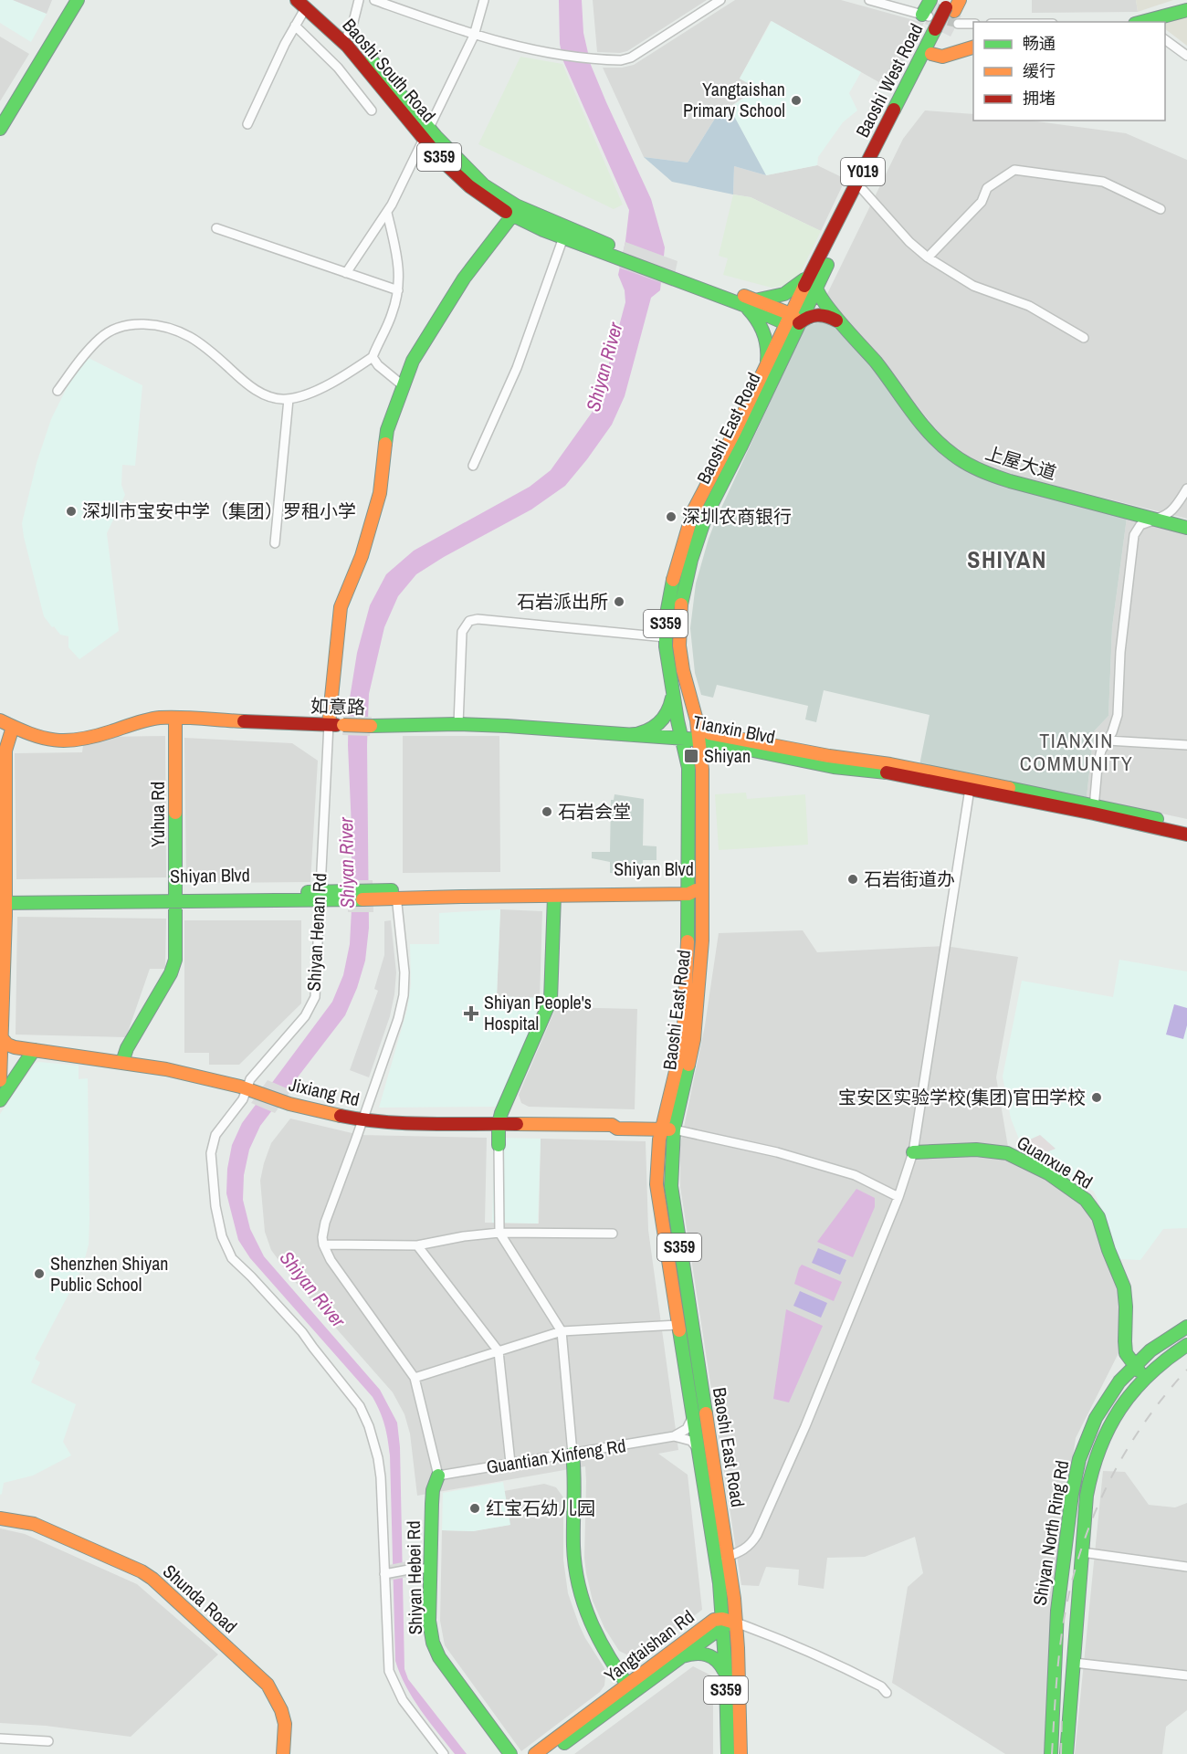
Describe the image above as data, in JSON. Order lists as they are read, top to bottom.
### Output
{
  "streets": {
    "street": [
      "Baoshi South Road",
      "Baoshi West Road",
      "S359",
      "Y019",
      "Baoshi East Road",
      "上屋大道",
      "如意路",
      "Tianxin Blvd",
      "Yuhua Rd",
      "Shiyan Blvd",
      "Shiyan Henan Rd",
      "Jixiang Rd",
      "Guanxue Rd",
      "Guantian Xinfeng Rd",
      "Shiyan North Ring Rd",
      "Shiyan Hebei Rd",
      "Shunda Road",
      "Yangtaishan Rd"
    ]
  },
  "crossings": [
    ["Baoshi South Road", "S359"],
    ["Baoshi West Road", "S359"],
    ["Baoshi West Road", "Baoshi East Road"],
    ["Baoshi West Road", "上屋大道"],
    ["S359", "Baoshi East Road"],
    ["Baoshi East Road", "如意路"],
    ["Baoshi East Road", "Tianxin Blvd"],
    ["Baoshi East Road", "Shiyan Blvd"],
    ["Baoshi East Road", "Jixiang Rd"],
    ["Baoshi East Road", "Yangtaishan Rd"],
    ["如意路", "Tianxin Blvd"],
    ["如意路", "Yuhua Rd"],
    ["如意路", "Shiyan Henan Rd"],
    ["Yuhua Rd", "Shiyan Blvd"],
    ["Yuhua Rd", "Jixiang Rd"],
    ["Shiyan Blvd", "Shiyan Henan Rd"],
    ["Shiyan Henan Rd", "Jixiang Rd"],
    ["Guanxue Rd", "Shiyan North Ring Rd"],
    ["Guantian Xinfeng Rd", "Shiyan Hebei Rd"]
  ],
  "districts": ["SHIYAN", "TIANXIN COMMUNITY"],
  "water": ["Shiyan River"],
  "places": {
    "other": [
      "Yangtaishan Primary School",
      "深圳市宝安中学（集团）罗租小学",
      "深圳农商银行",
      "石岩派出所",
      "石岩会堂",
      "石岩街道办",
      "宝安区实验学校(集团)官田学校",
      "Shenzhen Shiyan Public School",
      "红宝石幼儿园"
    ],
    "transit": ["Shiyan"],
    "health": ["Shiyan People's Hospital"]
  },
  "legend": ["畅通", "缓行", "拥堵"]
}
